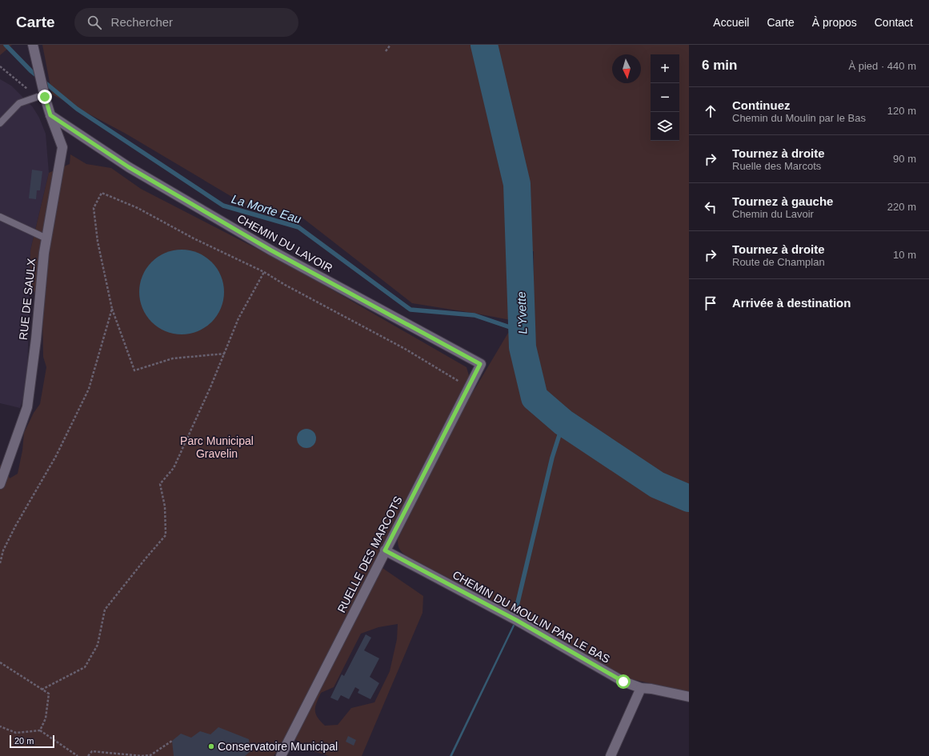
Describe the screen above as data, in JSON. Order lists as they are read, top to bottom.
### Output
{
  "streets": {
    "street": [
      "CHEMIN DU LAVOIR",
      "RUE DE SAULX",
      "RUELLE DES MARCOTS",
      "CHEMIN DU MOULIN PAR LE BAS"
    ]
  },
  "crossings": [
    ["CHEMIN DU LAVOIR", "RUE DE SAULX"],
    ["CHEMIN DU LAVOIR", "RUELLE DES MARCOTS"],
    ["RUELLE DES MARCOTS", "CHEMIN DU MOULIN PAR LE BAS"]
  ],
  "water": ["La Morte Eau", "L'Yvette"],
  "parks": ["Parc Municipal Gravelin"],
  "places": ["Conservatoire Municipal"],
  "scale_bar": "20 m",
  "north": "bottom",
  "page": {
    "header": "Carte",
    "search": "Rechercher",
    "nav": [
      "Accueil",
      "Carte",
      "À propos",
      "Contact"
    ],
    "heading": ["6 min", "À pied · 440 m"],
    "map_buttons": ["+", "−"],
    "list": [
      ["Continuez", "Chemin du Moulin par le Bas", "120 m"],
      ["Tournez à droite", "Ruelle des Marcots", "90 m"],
      ["Tournez à gauche", "Chemin du Lavoir", "220 m"],
      ["Tournez à droite", "Route de Champlan", "10 m"],
      "Arrivée à destination"
    ],
    "scale": "20 m"
  }
}
